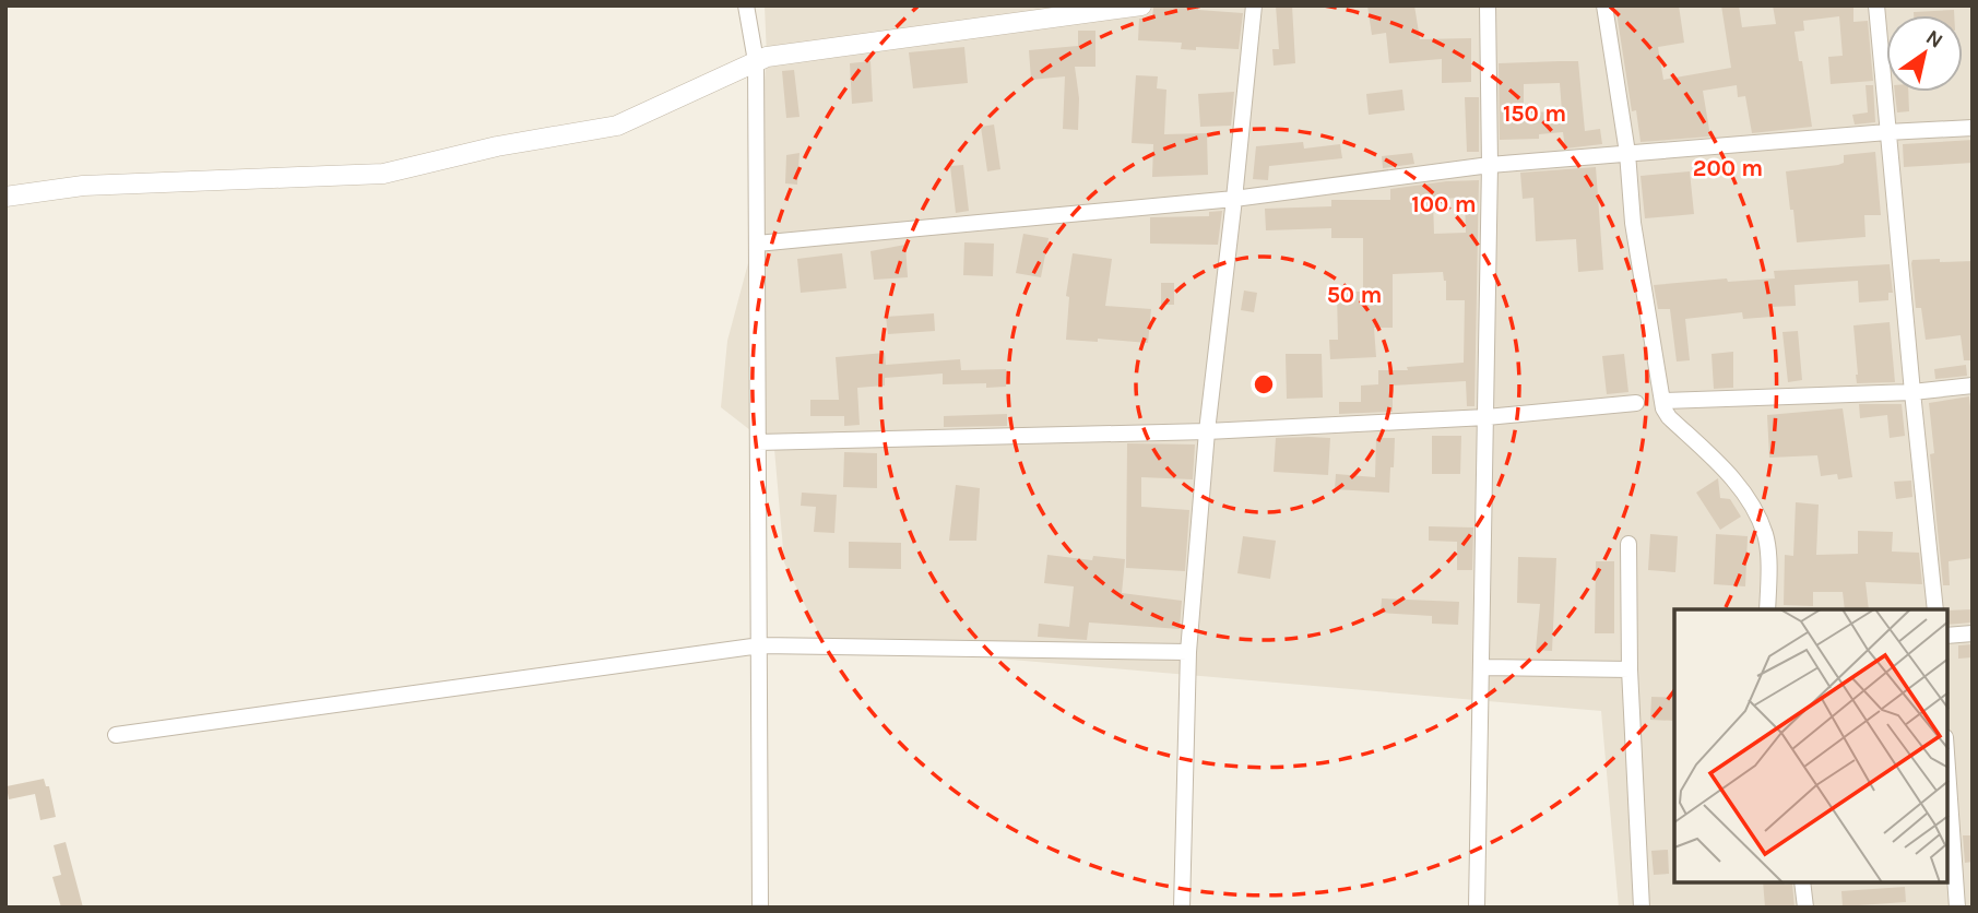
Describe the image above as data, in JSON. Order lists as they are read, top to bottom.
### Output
{
  "north": "top right",
  "rings": [
    "150 m",
    "200 m",
    "100 m",
    "50 m"
  ]
}
